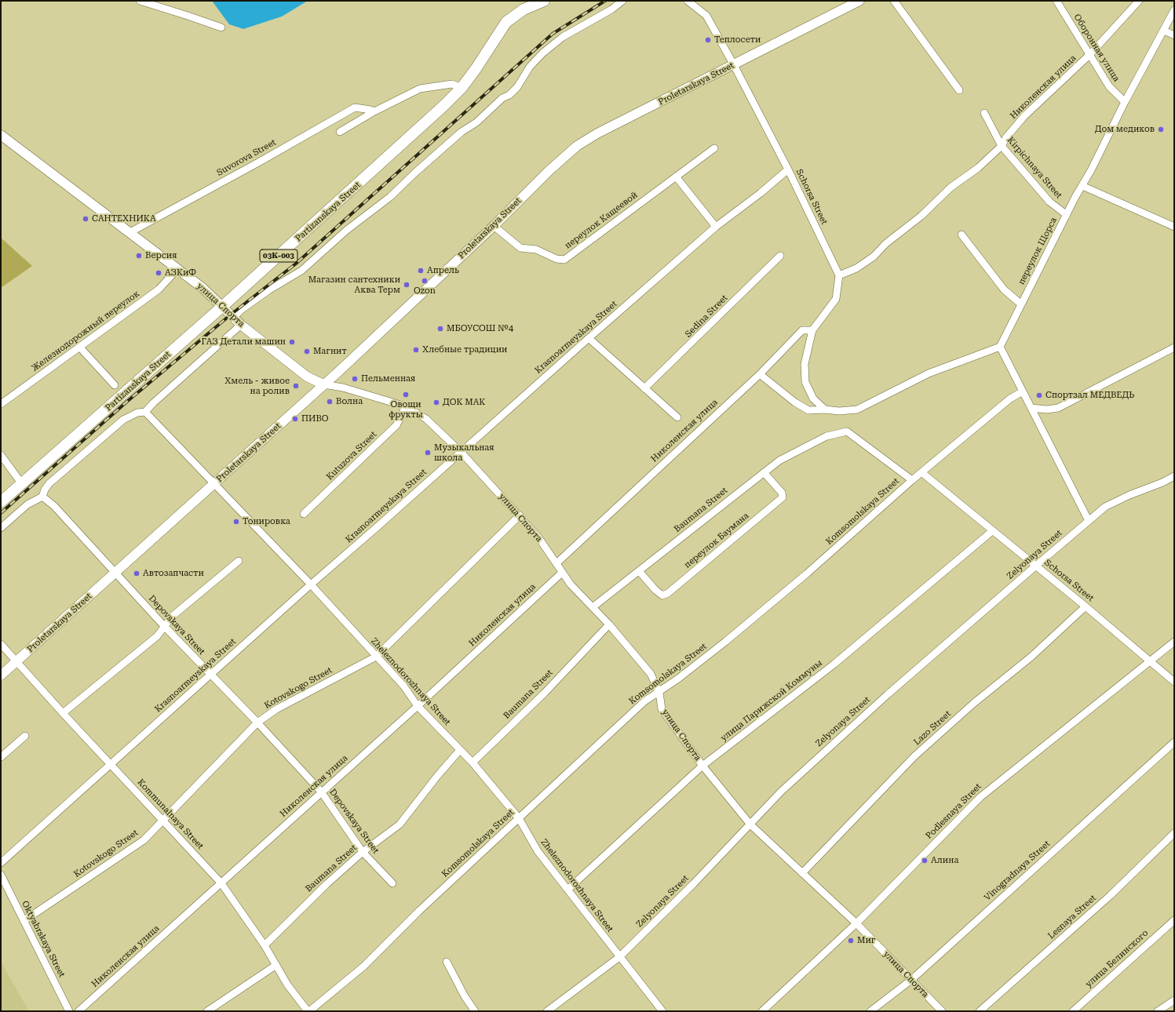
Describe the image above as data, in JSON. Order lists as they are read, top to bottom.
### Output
{
  "streets": {
    "main road": ["Partizanskaya Street", "03К-003"],
    "street": [
      "Оборонная улица",
      "Proletarskaya Street",
      "Николенская улица",
      "Suvorova Street",
      "Kirpichnaya Street",
      "Schorsa Street",
      "переулок Кащеевой",
      "переулок Щорса",
      "улица Спорта",
      "Sedina Street",
      "Железнодорожный переулок",
      "Krasnoarmeyskaya Street",
      "Kutuzova Street",
      "Baumana Street",
      "Komsomolskaya Street",
      "переулок Баумана",
      "Zelyonaya Street",
      "Depovskaya Street",
      "Zheleznodorozhnaya Street",
      "Kotovskogo Street",
      "улица Парижской Коммуны",
      "Lazo Street",
      "Podlesnaya Street",
      "Kommunalnaya Street",
      "Vinogradnaya Street",
      "Lesnaya Street",
      "Oktyabrskaya Street",
      "улица Белинского"
    ]
  },
  "crossings": [
    ["Оборонная улица", "Николенская улица"],
    ["Оборонная улица", "переулок Щорса"],
    ["Proletarskaya Street", "Schorsa Street"],
    ["Proletarskaya Street", "переулок Кащеевой"],
    ["Proletarskaya Street", "улица Спорта"],
    ["Proletarskaya Street", "Depovskaya Street"],
    ["Proletarskaya Street", "Zheleznodorozhnaya Street"],
    ["Proletarskaya Street", "Kommunalnaya Street"],
    ["Николенская улица", "Kirpichnaya Street"],
    ["Николенская улица", "Schorsa Street"],
    ["Николенская улица", "улица Спорта"],
    ["Николенская улица", "Depovskaya Street"],
    ["Николенская улица", "Zheleznodorozhnaya Street"],
    ["Николенская улица", "Kommunalnaya Street"],
    ["Suvorova Street", "улица Спорта"],
    ["Kirpichnaya Street", "переулок Щорса"],
    ["Schorsa Street", "Krasnoarmeyskaya Street"],
    ["Schorsa Street", "Komsomolskaya Street"],
    ["Schorsa Street", "Zelyonaya Street"],
    ["Schorsa Street", "улица Парижской Коммуны"],
    ["Schorsa Street", "Lazo Street"],
    ["Schorsa Street", "Podlesnaya Street"],
    ["Partizanskaya Street", "улица Спорта"],
    ["улица Спорта", "Железнодорожный переулок"],
    ["улица Спорта", "Krasnoarmeyskaya Street"],
    ["улица Спорта", "Kutuzova Street"],
    ["улица Спорта", "Baumana Street"],
    ["улица Спорта", "Komsomolskaya Street"],
    ["улица Спорта", "Zelyonaya Street"],
    ["улица Спорта", "Kotovskogo Street"],
    ["улица Спорта", "улица Парижской Коммуны"],
    ["улица Спорта", "Lazo Street"],
    ["улица Спорта", "Podlesnaya Street"],
    ["улица Спорта", "Vinogradnaya Street"],
    ["Krasnoarmeyskaya Street", "Depovskaya Street"],
    ["Krasnoarmeyskaya Street", "Zheleznodorozhnaya Street"],
    ["Krasnoarmeyskaya Street", "Kommunalnaya Street"],
    ["Baumana Street", "Komsomolskaya Street"],
    ["Baumana Street", "переулок Баумана"],
    ["Baumana Street", "Depovskaya Street"],
    ["Baumana Street", "Zheleznodorozhnaya Street"],
    ["Baumana Street", "Kommunalnaya Street"],
    ["Komsomolskaya Street", "Zheleznodorozhnaya Street"],
    ["Komsomolskaya Street", "Kommunalnaya Street"],
    ["Zelyonaya Street", "Zheleznodorozhnaya Street"],
    ["Depovskaya Street", "Kotovskogo Street"],
    ["Zheleznodorozhnaya Street", "Kotovskogo Street"],
    ["Zheleznodorozhnaya Street", "улица Парижской Коммуны"],
    ["Kotovskogo Street", "Kommunalnaya Street"],
    ["Kotovskogo Street", "Oktyabrskaya Street"]
  ],
  "places": [
    "Теплосети",
    "Дом медиков",
    "САНТЕХНИКА",
    "Версия",
    "Апрель",
    "АЗКиФ",
    "Ozon",
    "Магазин сантехники Аква Терм",
    "МБОУСОШ №4",
    "ГАЗ Детали машин",
    "Хлебные традиции",
    "Магнит",
    "Пельменная",
    "Хмель - живое на ролив",
    "Овощи фрукты",
    "Спортзал МЕДВЕДЬ",
    "Волна",
    "ДОК МАК",
    "ПИВО",
    "Музыкальная школа",
    "Тонировка",
    "Автозапчасти",
    "Алина",
    "Миг"
  ]
}
